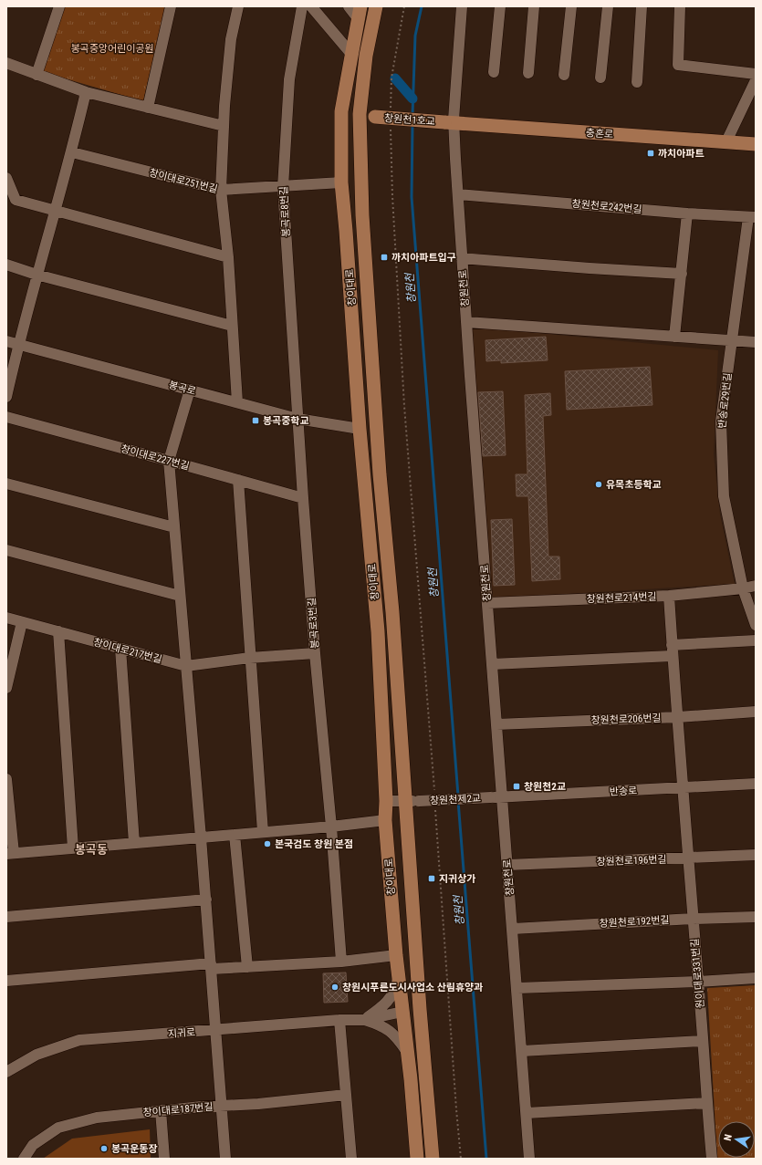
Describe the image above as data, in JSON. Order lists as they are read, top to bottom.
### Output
{
  "streets": {
    "main road": ["창원천1호교", "충혼로", "창이대로"],
    "street": [
      "창이대로251번길",
      "창원천로242번길",
      "봉곡로8번길",
      "창원천로",
      "봉곡로",
      "반송로29번길",
      "창이대로227번길",
      "창원천로214번길",
      "봉곡로3번길",
      "창이대로217번길",
      "창원천로206번길",
      "반송로",
      "창원천제2교",
      "창원천로196번길",
      "창원천로192번길",
      "원이대로331번길",
      "지귀로",
      "창이대로187번길"
    ]
  },
  "crossings": [
    ["창원천1호교", "충혼로"],
    ["창원천1호교", "창이대로"],
    ["창원천1호교", "창원천로"],
    ["충혼로", "창원천로"],
    ["창이대로251번길", "봉곡로8번길"],
    ["창이대로251번길", "창이대로"],
    ["창원천로242번길", "창원천로"],
    ["창원천로242번길", "반송로29번길"],
    ["봉곡로8번길", "봉곡로"],
    ["봉곡로8번길", "봉곡로3번길"],
    ["창이대로", "봉곡로"],
    ["창이대로", "창원천제2교"],
    ["창이대로", "지귀로"],
    ["창원천로", "창원천로214번길"],
    ["창원천로", "창원천로206번길"],
    ["창원천로", "반송로"],
    ["창원천로", "창원천제2교"],
    ["창원천로", "창원천로196번길"],
    ["창원천로", "창원천로192번길"],
    ["봉곡로", "봉곡로3번길"],
    ["반송로29번길", "창원천로214번길"],
    ["창이대로227번길", "봉곡로3번길"],
    ["창원천로214번길", "원이대로331번길"],
    ["봉곡로3번길", "창이대로217번길"],
    ["창원천로206번길", "원이대로331번길"],
    ["반송로", "창원천제2교"],
    ["반송로", "원이대로331번길"],
    ["창원천로196번길", "원이대로331번길"],
    ["창원천로192번길", "원이대로331번길"]
  ],
  "districts": ["봉곡동"],
  "water": ["창원천"],
  "parks": ["봉곡중앙어린이공원"],
  "places": {
    "transit": [
      "까치아파트",
      "까치아파트입구",
      "봉곡중학교",
      "창원천2교",
      "지귀상가"
    ],
    "other": [
      "유목초등학교",
      "본국검도 창원 본점",
      "창원시푸른도시사업소 산림휴양과",
      "봉곡운동장"
    ]
  },
  "north": "left"
}
